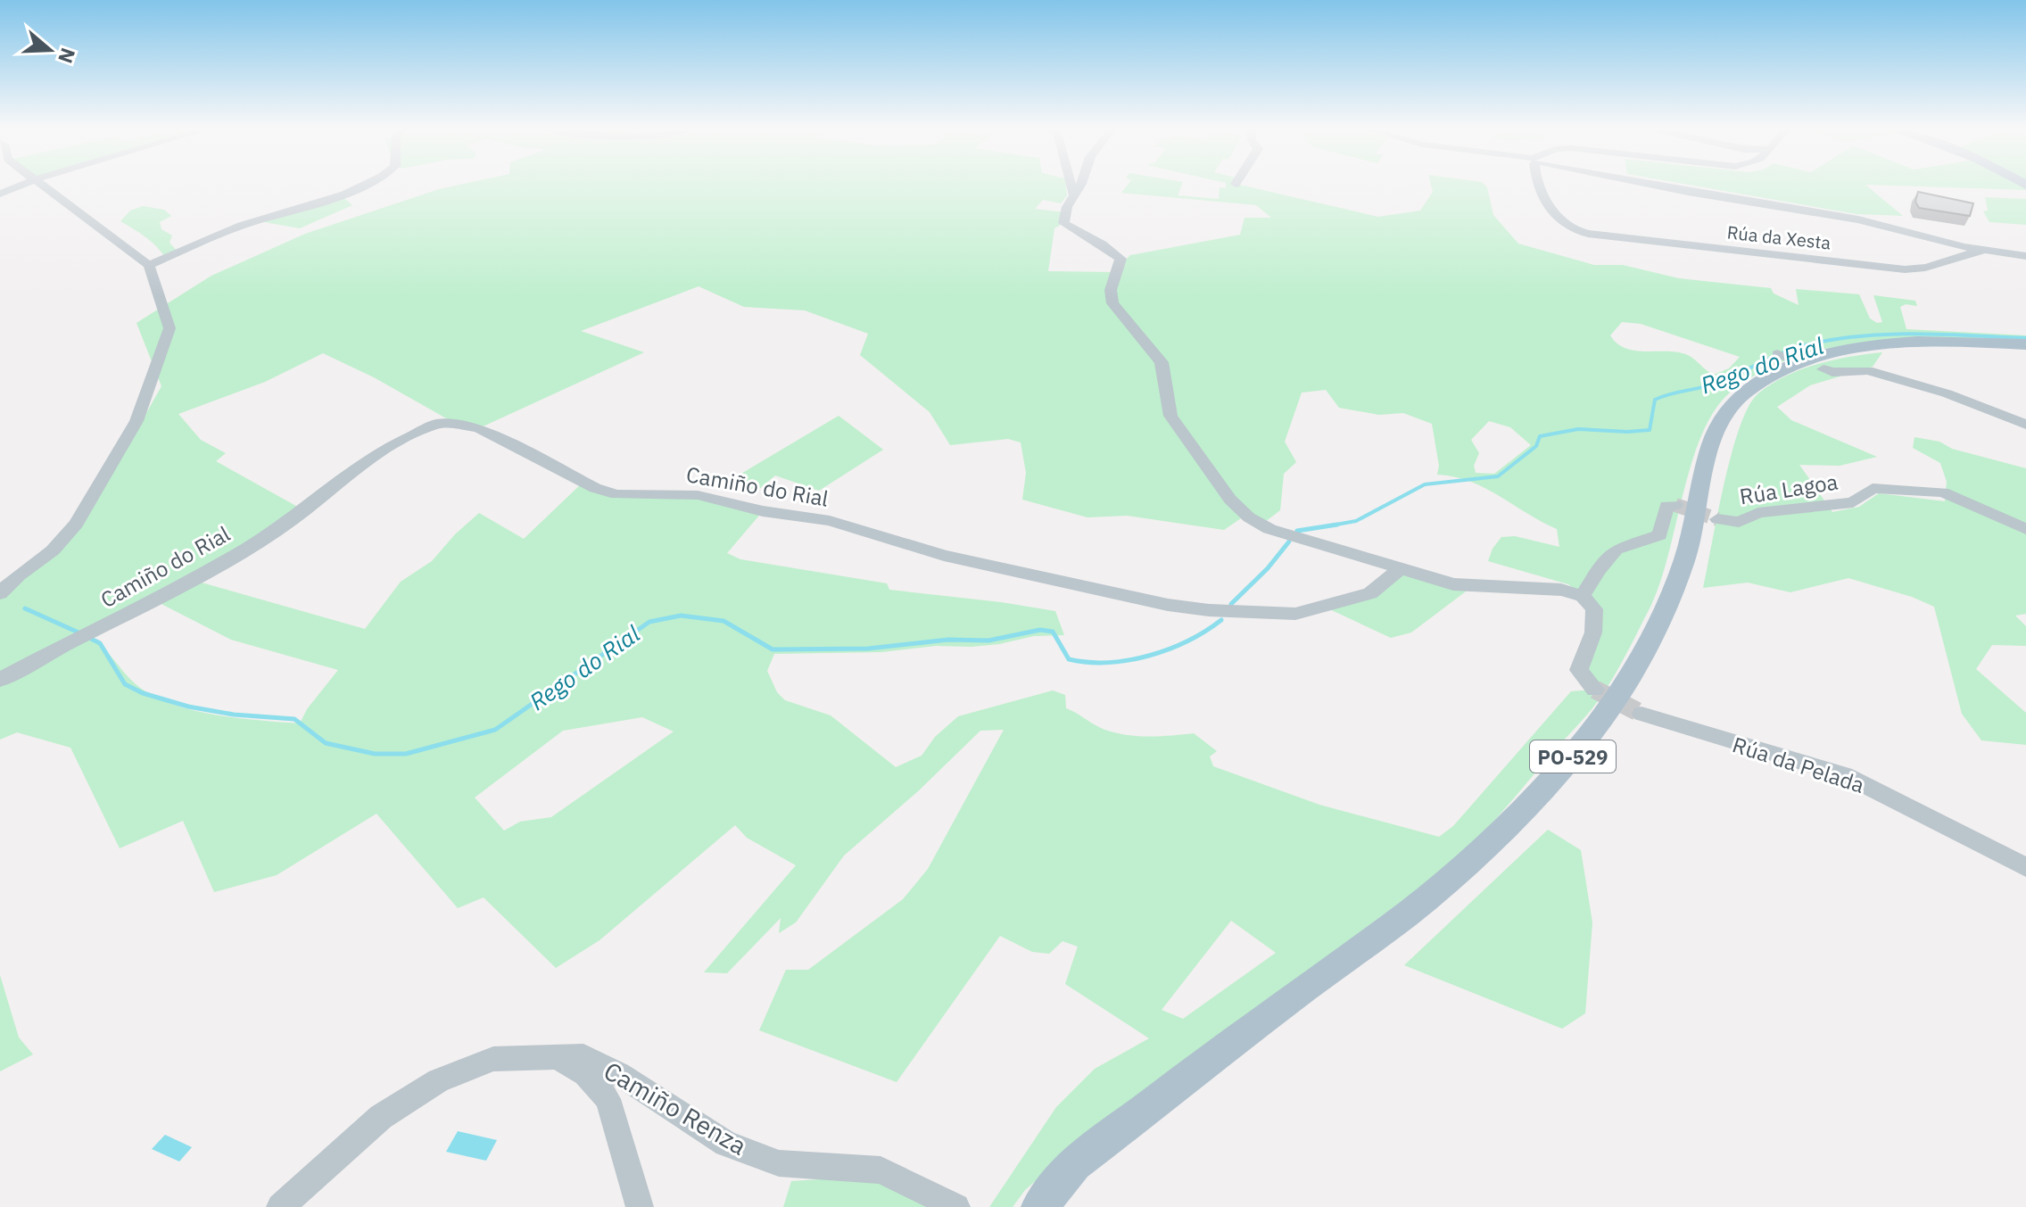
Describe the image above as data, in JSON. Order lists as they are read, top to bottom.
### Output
{
  "streets": {
    "main road": ["PO-529"],
    "street": [
      "Rúa da Xesta",
      "Camiño do Rial",
      "Rúa Lagoa",
      "Rúa da Pelada",
      "Camiño Renza"
    ]
  },
  "water": ["Rego do Rial"],
  "north": "right"
}
